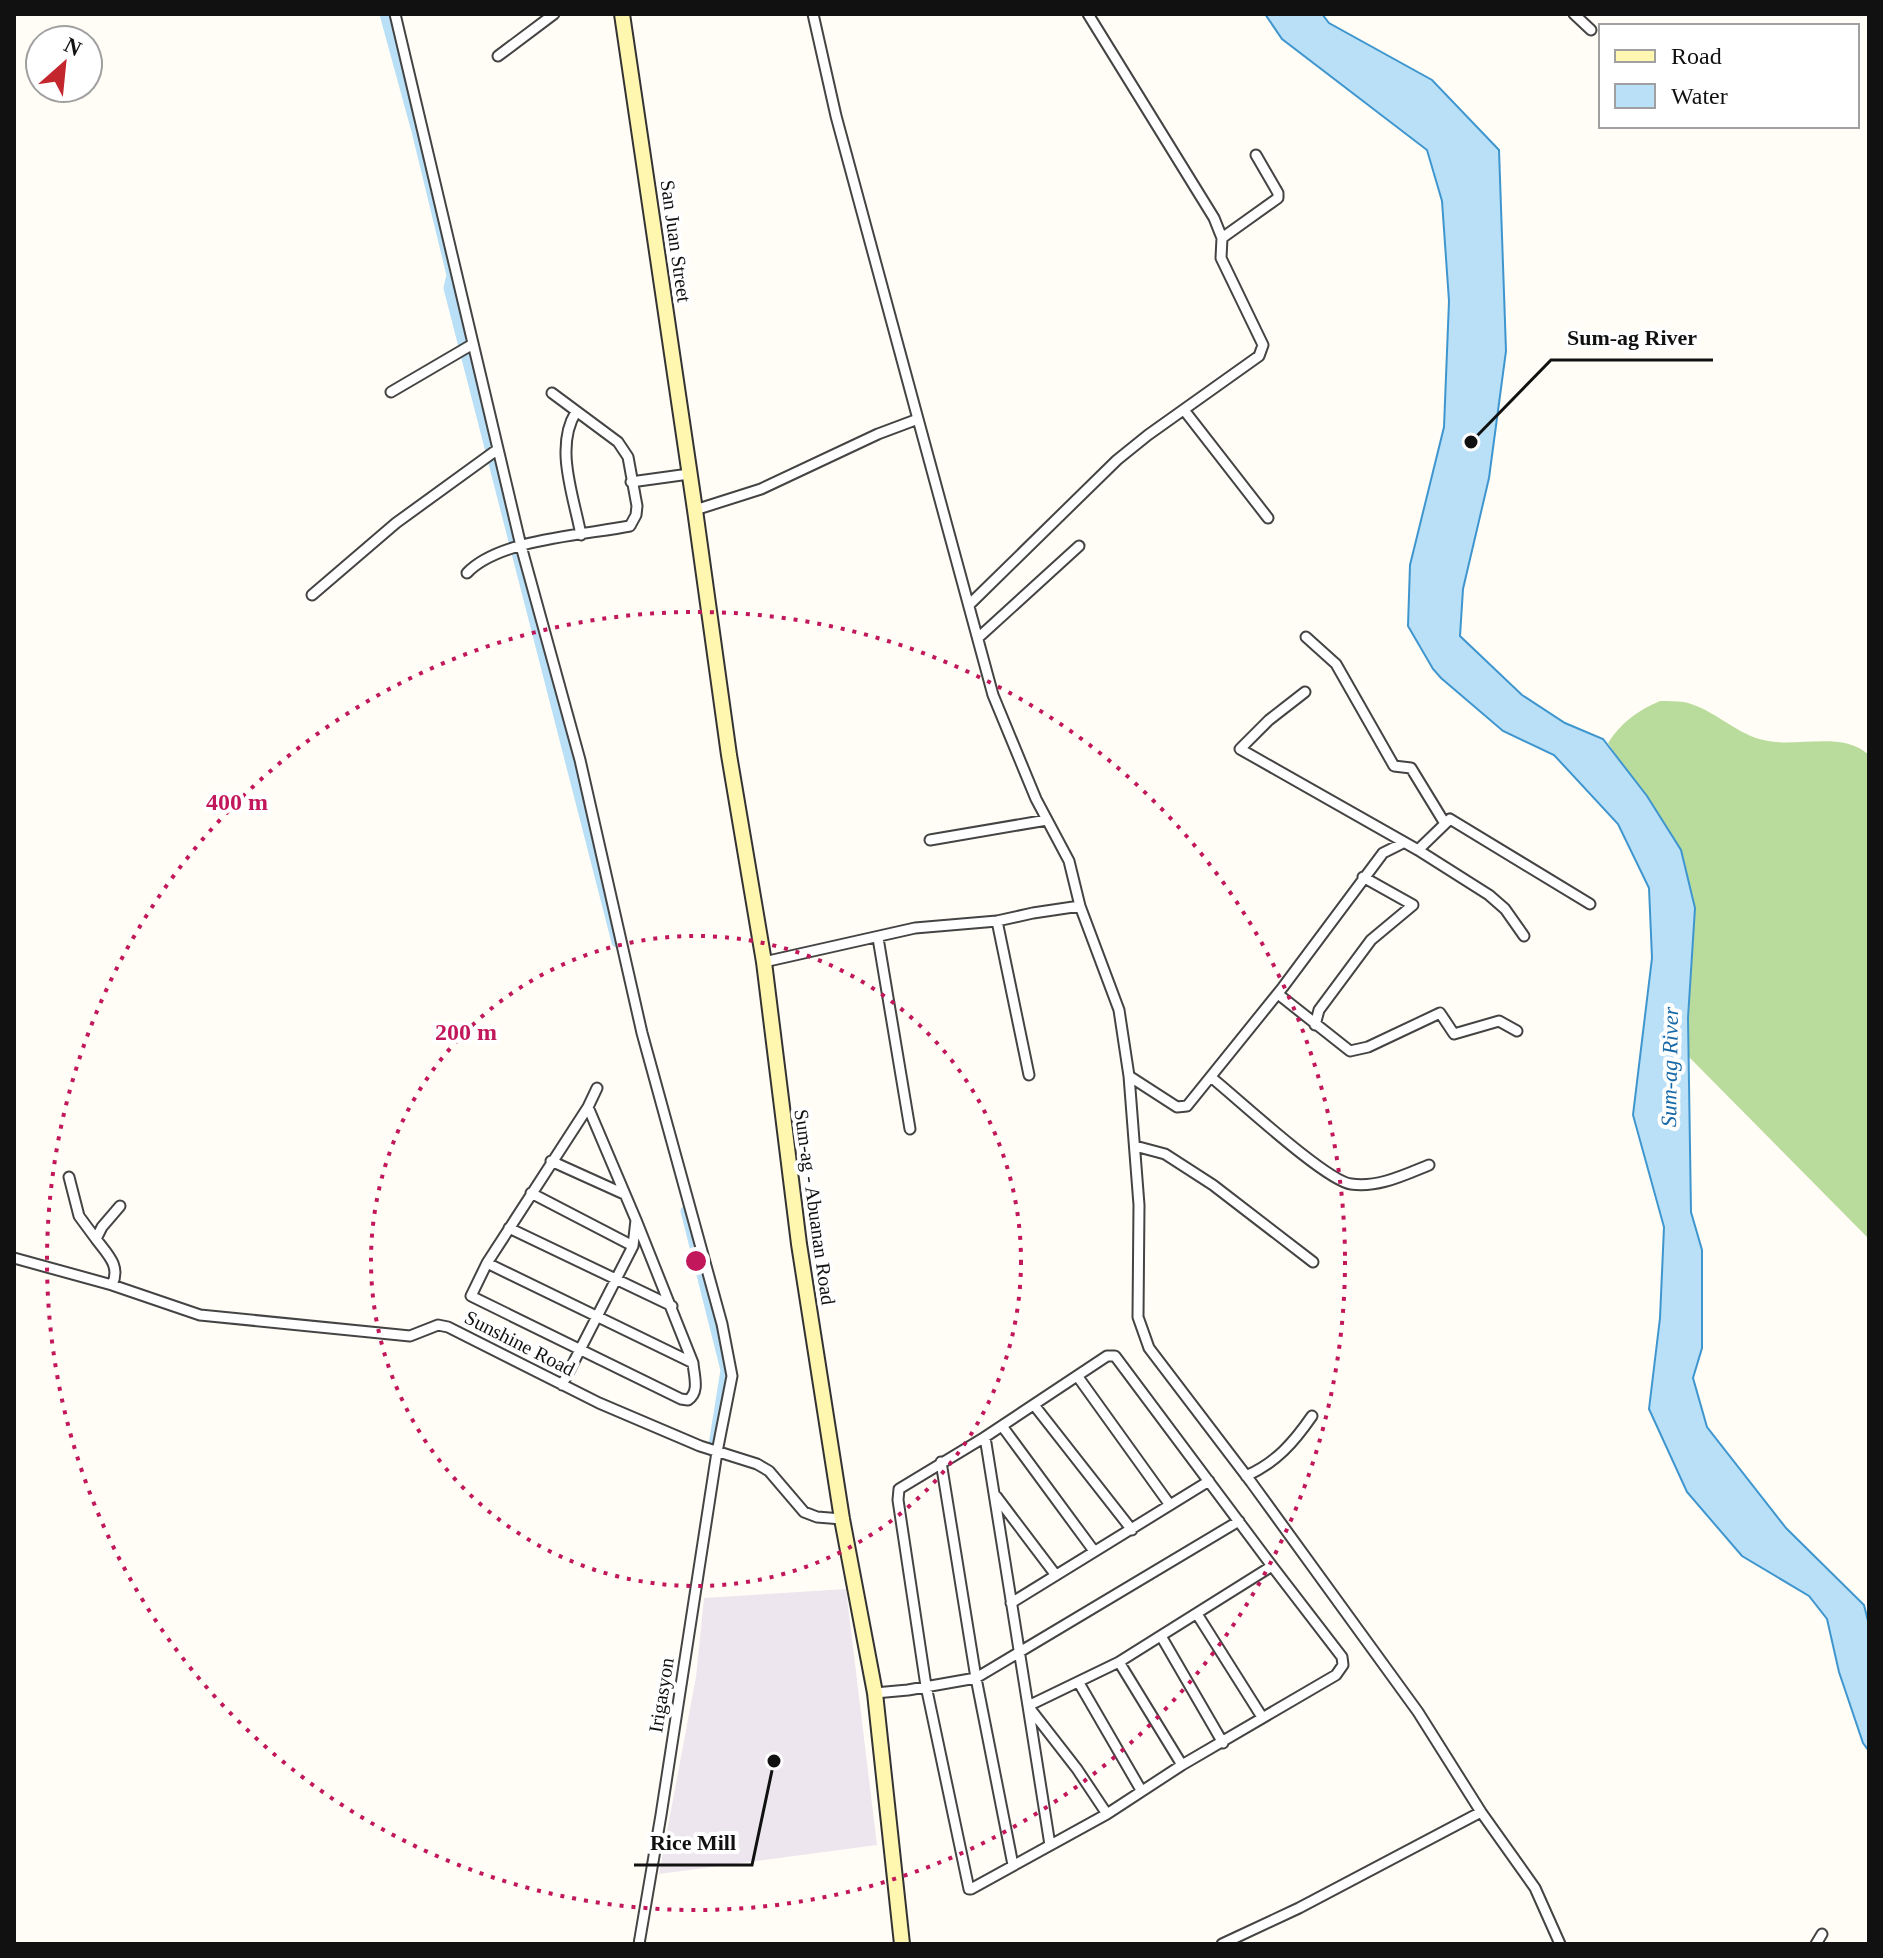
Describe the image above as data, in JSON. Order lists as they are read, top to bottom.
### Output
{
  "streets": {
    "main road": ["San Juan Street", "Sum-ag - Abuanan Road"],
    "street": ["Sunshine Road", "Irigasyon"]
  },
  "crossings": [
    ["San Juan Street", "Sum-ag - Abuanan Road"],
    ["Sum-ag - Abuanan Road", "Sunshine Road"],
    ["Sunshine Road", "Irigasyon"]
  ],
  "water": ["Sum-ag River"],
  "places": ["Sum-ag River", "Rice Mill"],
  "legend": ["Road", "Water"],
  "north": "top right",
  "rings": ["400 m", "200 m"]
}
